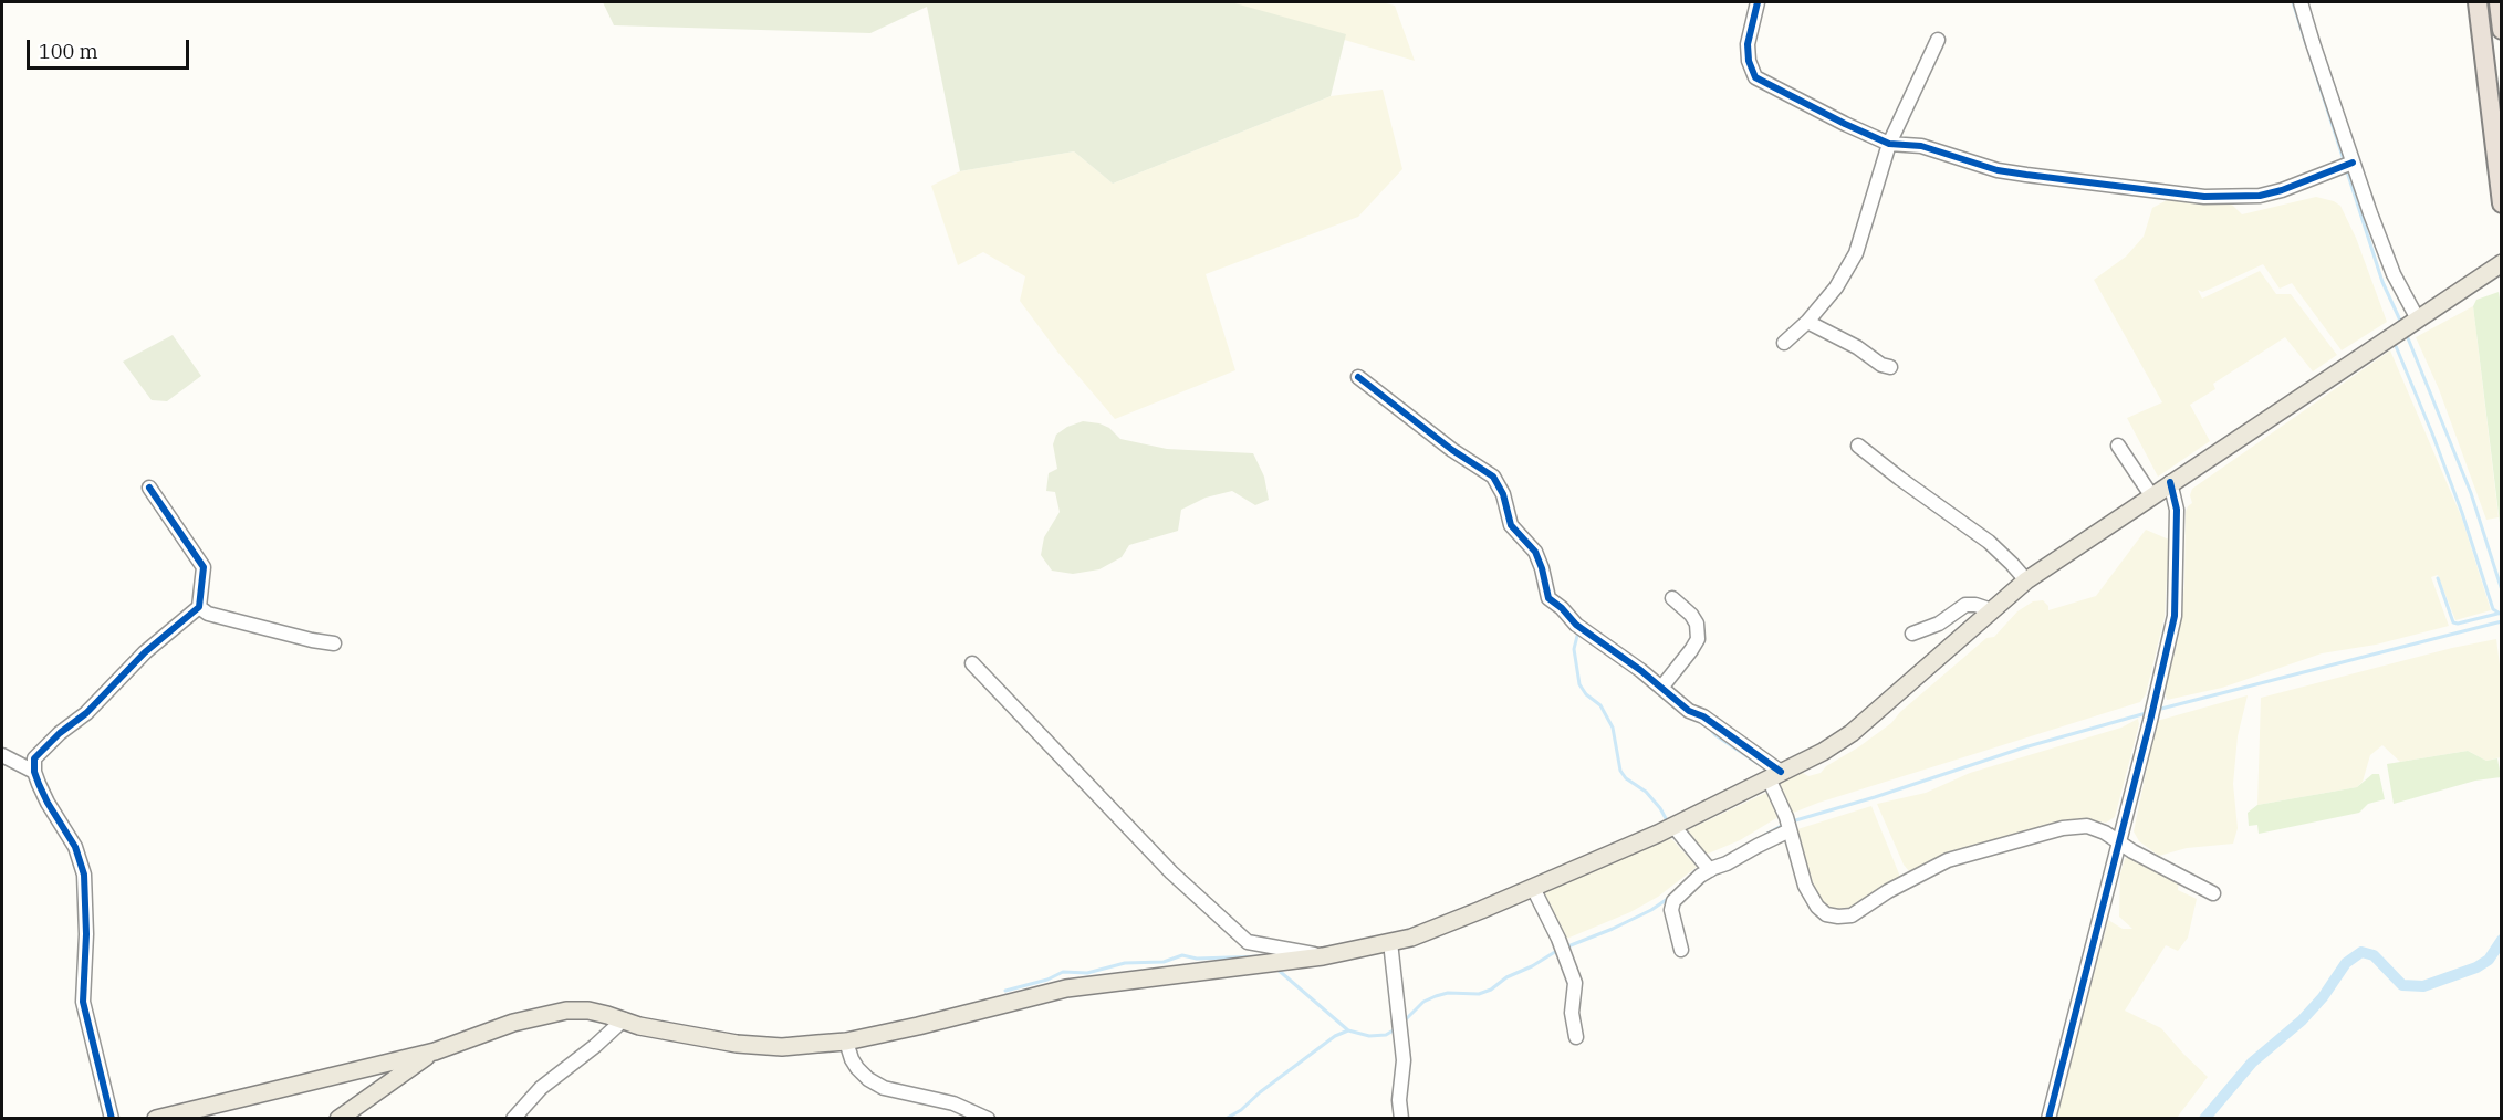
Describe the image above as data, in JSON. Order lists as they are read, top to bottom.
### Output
{
  "scale_bar": "100 m"
}
